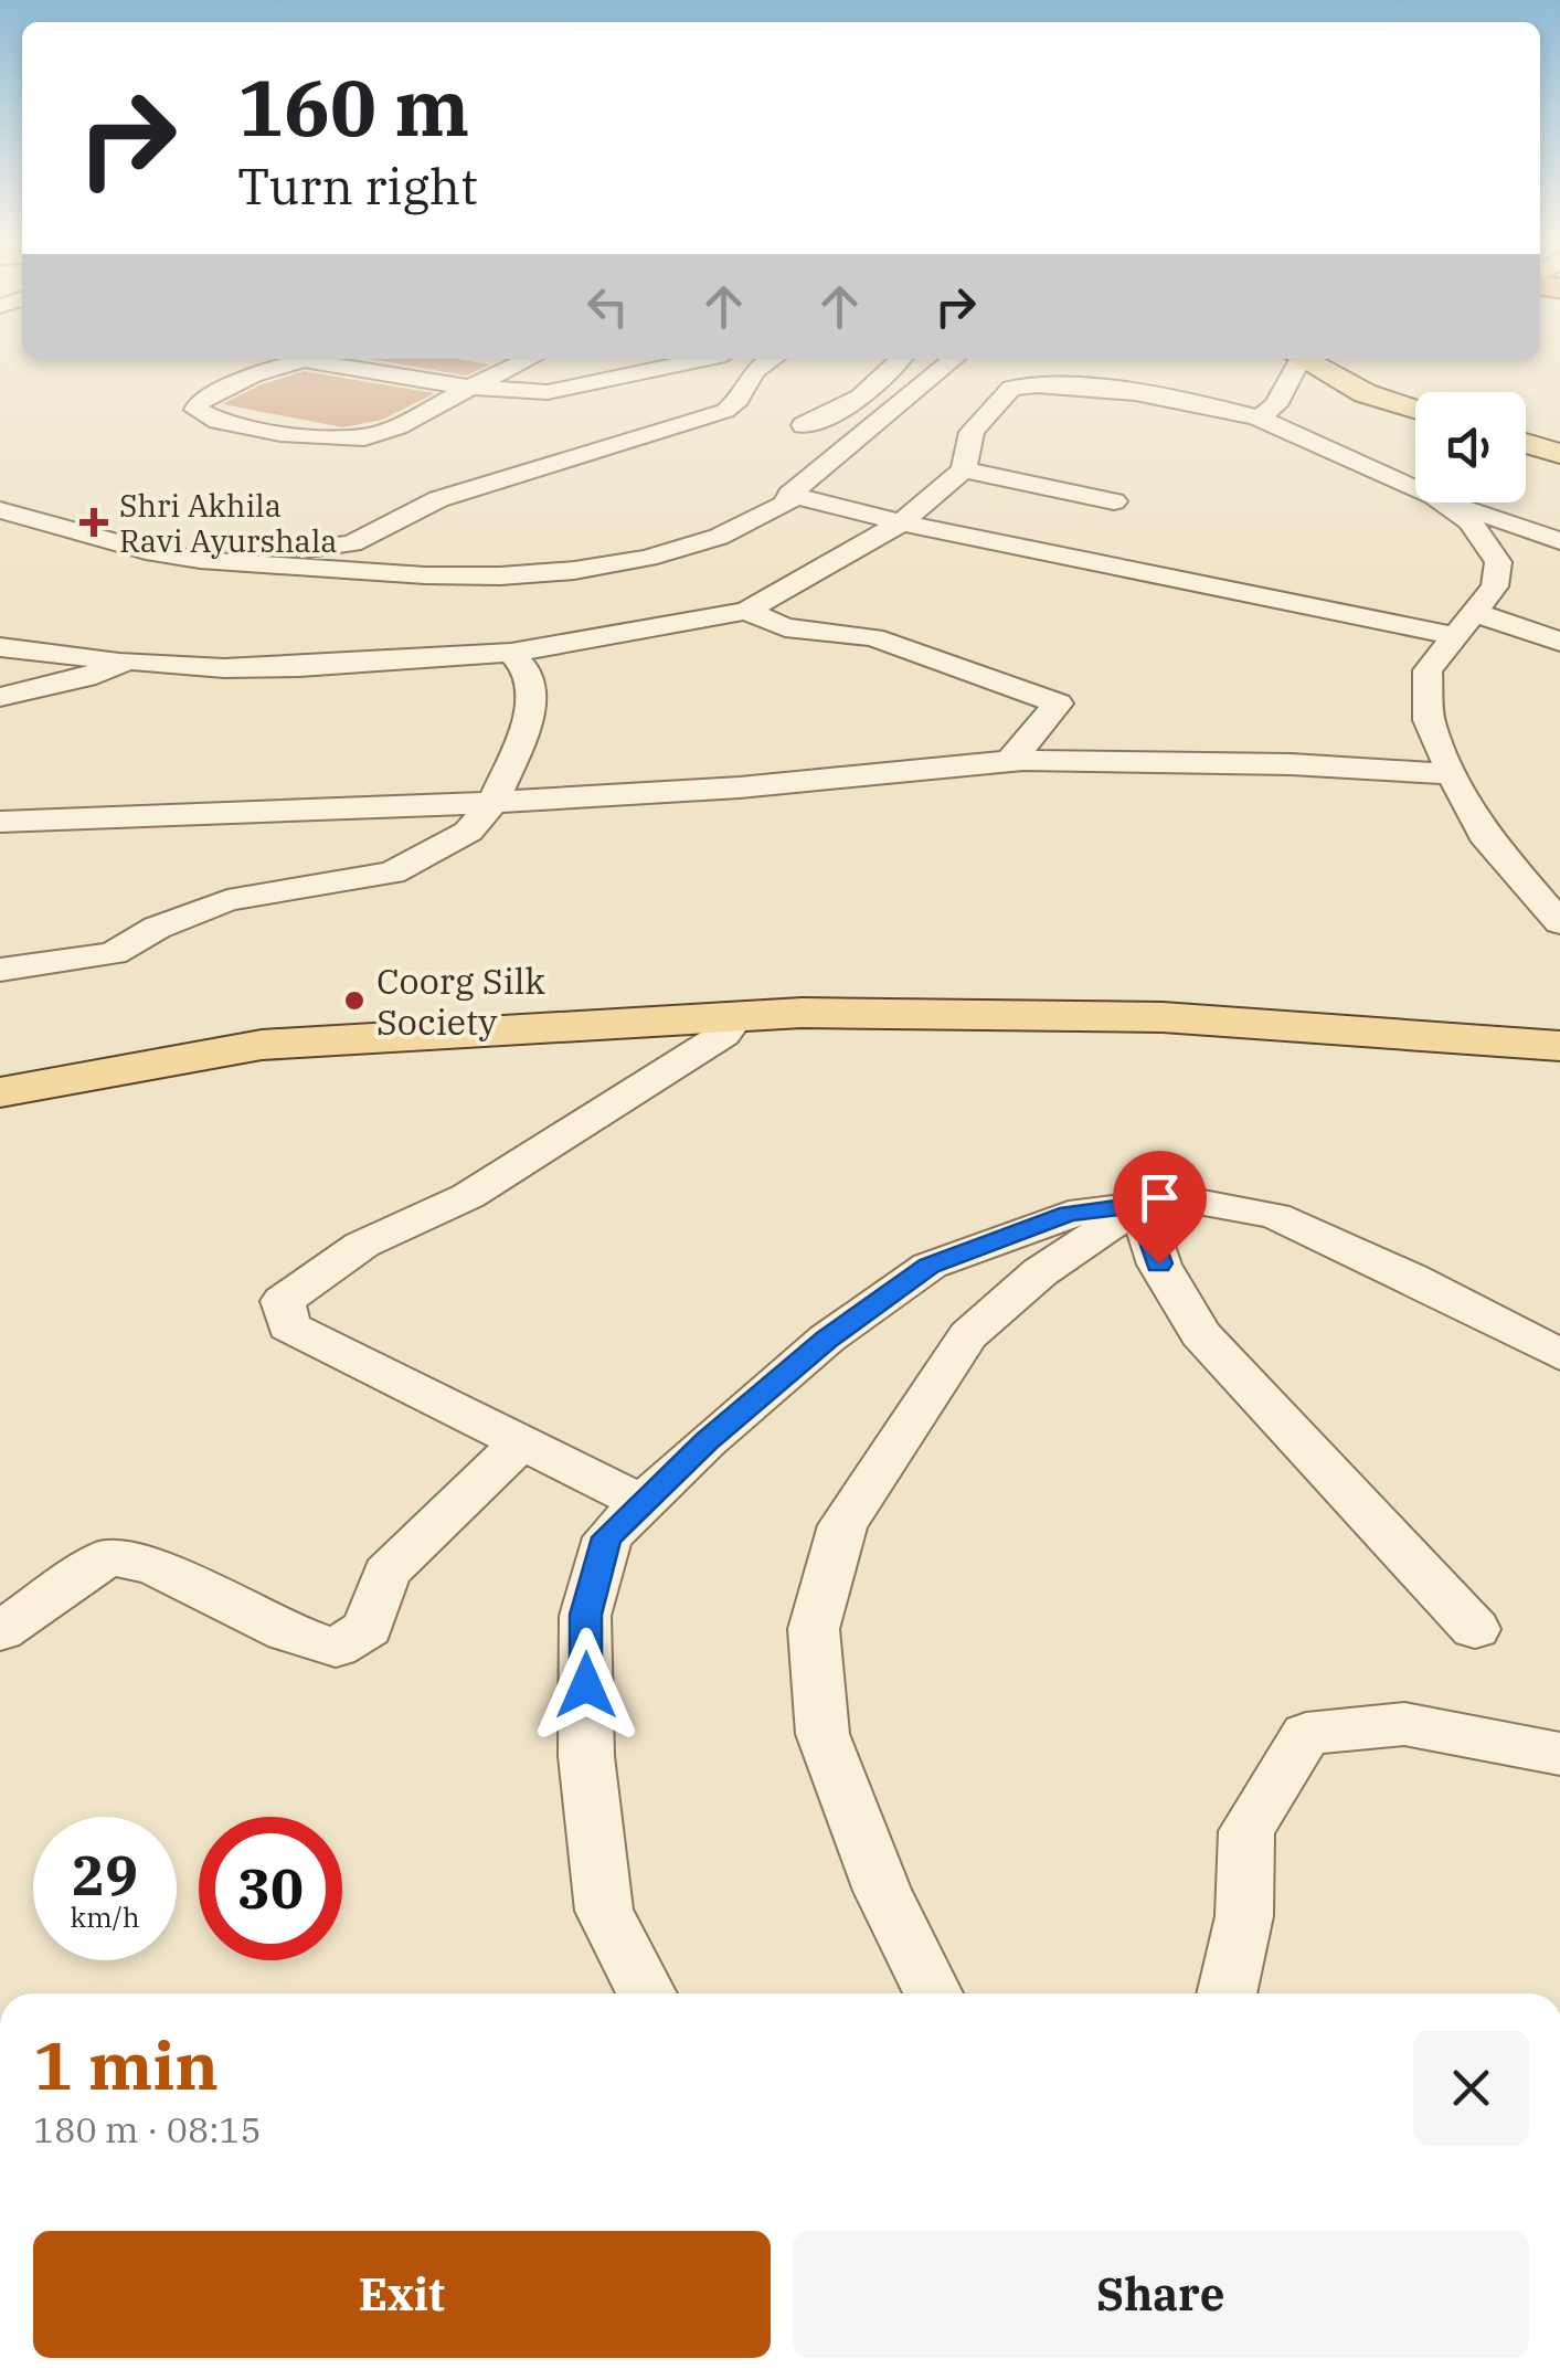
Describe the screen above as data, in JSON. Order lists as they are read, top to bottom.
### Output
{
  "places": {
    "health": ["Shri Akhila Ravi Ayurshala"],
    "other": ["Coorg Silk Society"]
  },
  "page": {
    "turn": ["160 m", "Turn right"],
    "speed": "29 km/h",
    "limit": "30",
    "heading": ["1 min", "180 m · 08:15"],
    "buttons": ["Exit", "Share"]
  }
}
